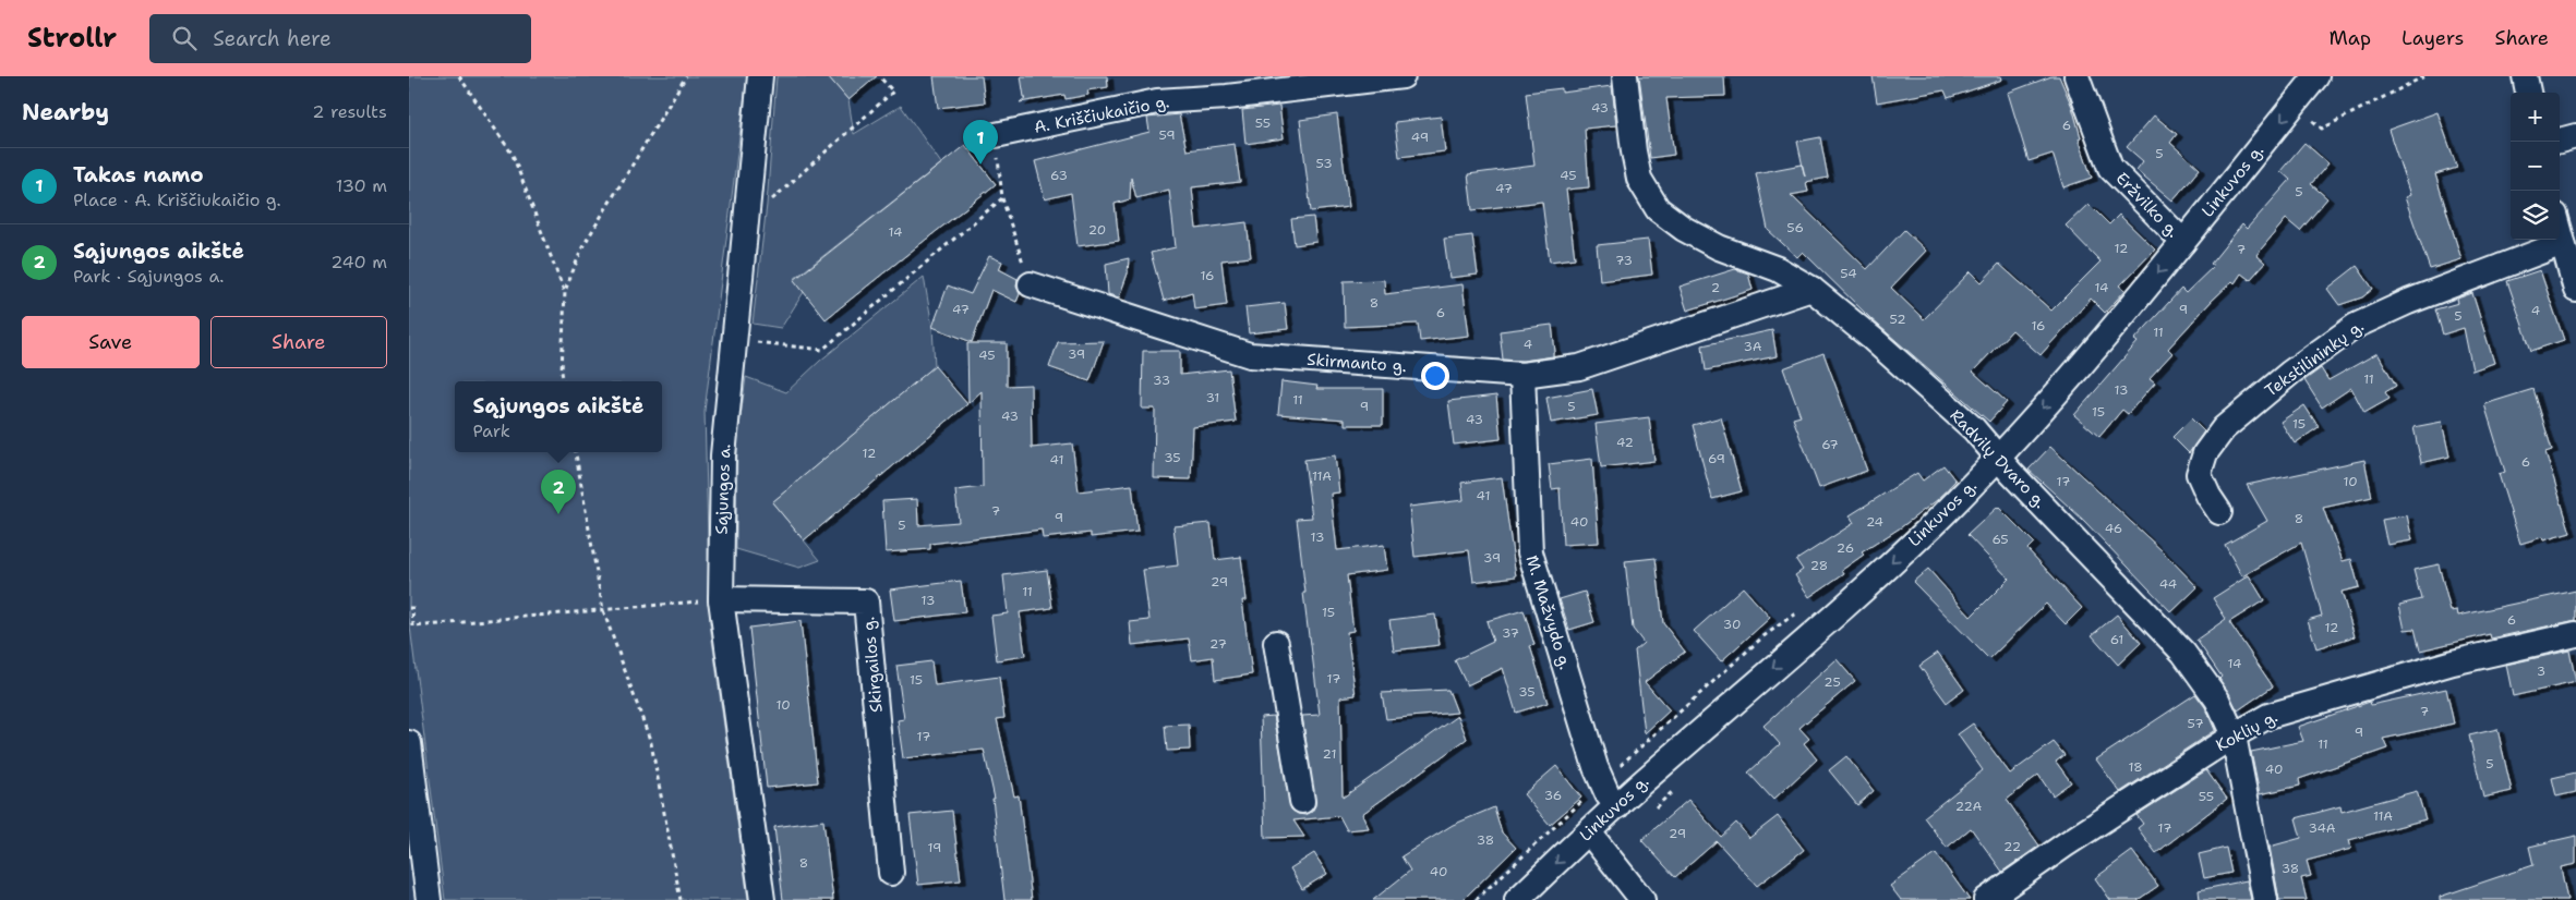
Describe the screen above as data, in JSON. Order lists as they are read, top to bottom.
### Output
{
  "streets": {
    "street": [
      "A. Kriščiukaičio g.",
      "Linkuvos g.",
      "Eržvilko g.",
      "Tekstilininkų g.",
      "Skirmanto g.",
      "Radvilų Dvaro g.",
      "Sąjungos a.",
      "M. Mažvydo g.",
      "Skirgailos g.",
      "Koklių g."
    ]
  },
  "crossings": [
    ["Linkuvos g.", "Eržvilko g."],
    ["Linkuvos g.", "Radvilų Dvaro g."],
    ["Linkuvos g.", "M. Mažvydo g."],
    ["Skirmanto g.", "Radvilų Dvaro g."],
    ["Skirmanto g.", "M. Mažvydo g."],
    ["Radvilų Dvaro g.", "Koklių g."],
    ["Sąjungos a.", "Skirgailos g."]
  ],
  "one_way": ["Linkuvos g."],
  "house_numbers": [
    "43",
    "55",
    "6",
    "59",
    "49",
    "5",
    "53",
    "63",
    "45",
    "47",
    "5",
    "56",
    "20",
    "14",
    "12",
    "7",
    "73",
    "54",
    "16",
    "2",
    "14",
    "8",
    "47",
    "9",
    "4",
    "6",
    "5",
    "52",
    "16",
    "11",
    "4",
    "3A",
    "39",
    "45",
    "11",
    "33",
    "13",
    "31",
    "11",
    "9",
    "5",
    "15",
    "43",
    "43",
    "15",
    "42",
    "67",
    "12",
    "35",
    "69",
    "41",
    "6",
    "11A",
    "17",
    "10",
    "41",
    "7",
    "9",
    "8",
    "40",
    "24",
    "5",
    "46",
    "13",
    "65",
    "26",
    "39",
    "28",
    "29",
    "44",
    "11",
    "13",
    "15",
    "6",
    "30",
    "12",
    "37",
    "61",
    "27",
    "14",
    "3",
    "17",
    "15",
    "25",
    "35",
    "10",
    "7",
    "57",
    "9",
    "17",
    "11",
    "21",
    "5",
    "18",
    "40",
    "36",
    "55",
    "22A",
    "11A",
    "17",
    "34A",
    "29",
    "38",
    "22",
    "19",
    "8",
    "38",
    "40"
  ],
  "page": {
    "header": "Strollr",
    "search": "Search here",
    "nav": ["Map", "Layers", "Share"],
    "heading": ["Nearby", "2 results"],
    "map_buttons": ["+", "−"],
    "pins": ["1", "2"],
    "list": [
      {
        "mark": "1",
        "name": "Takas namo",
        "note": "Place · A. Kriščiukaičio g.",
        "value": "130 m"
      },
      {
        "mark": "2",
        "name": "Sąjungos aikštė",
        "note": "Park · Sąjungos a.",
        "value": "240 m"
      }
    ],
    "buttons": ["Save", "Share"],
    "popup": ["Sąjungos aikštė", "Park"]
  }
}
